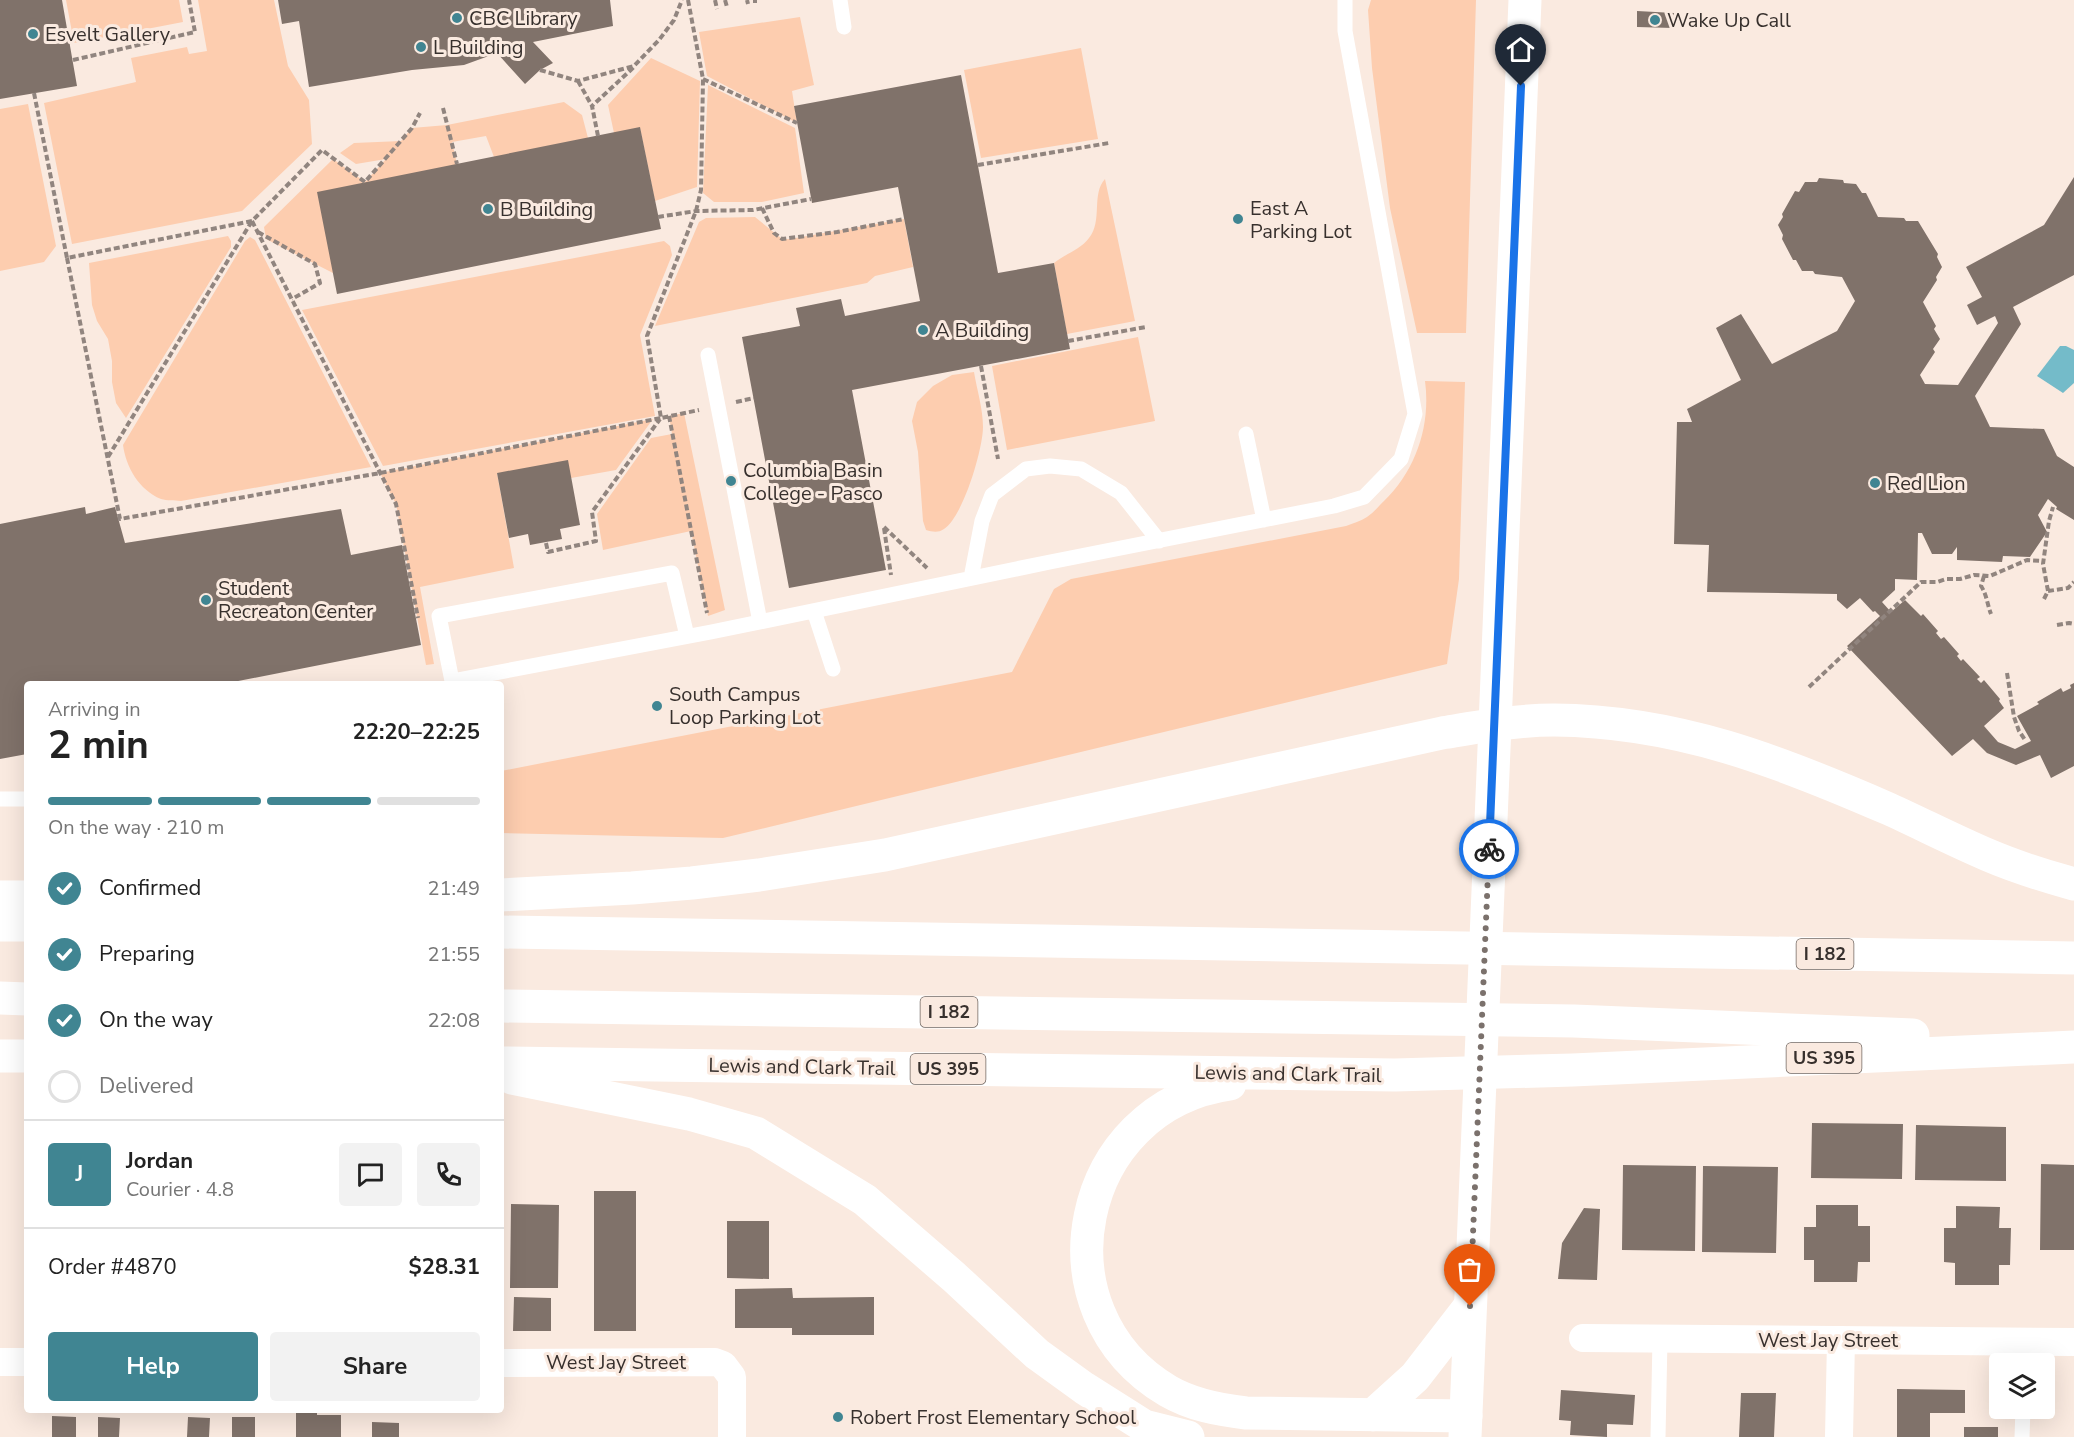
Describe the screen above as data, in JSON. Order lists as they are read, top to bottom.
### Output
{
  "streets": {
    "main road": ["I 182", "US 395", "Lewis and Clark Trail"],
    "street": ["West Jay Street"]
  },
  "places": [
    "CBC Library",
    "Wake Up Call",
    "Esvelt Gallery",
    "L Building",
    "B Building",
    "East A Parking Lot",
    "A Building",
    "Columbia Basin College - Pasco",
    "Red Lion",
    "Student Recreaton Center",
    "South Campus Loop Parking Lot",
    "Robert Frost Elementary School"
  ],
  "page": {
    "heading": ["2 min", "Arriving in", "22:20–22:25"],
    "panel": [
      "Jordan",
      "Courier · 4.8",
      "Order #4870",
      "$28.31"
    ],
    "bar": "On the way · 210 m",
    "list": [
      ["Confirmed", "21:49"],
      ["Preparing", "21:55"],
      ["On the way", "22:08"],
      "Delivered"
    ],
    "round": "J",
    "buttons": ["Help", "Share"]
  }
}
